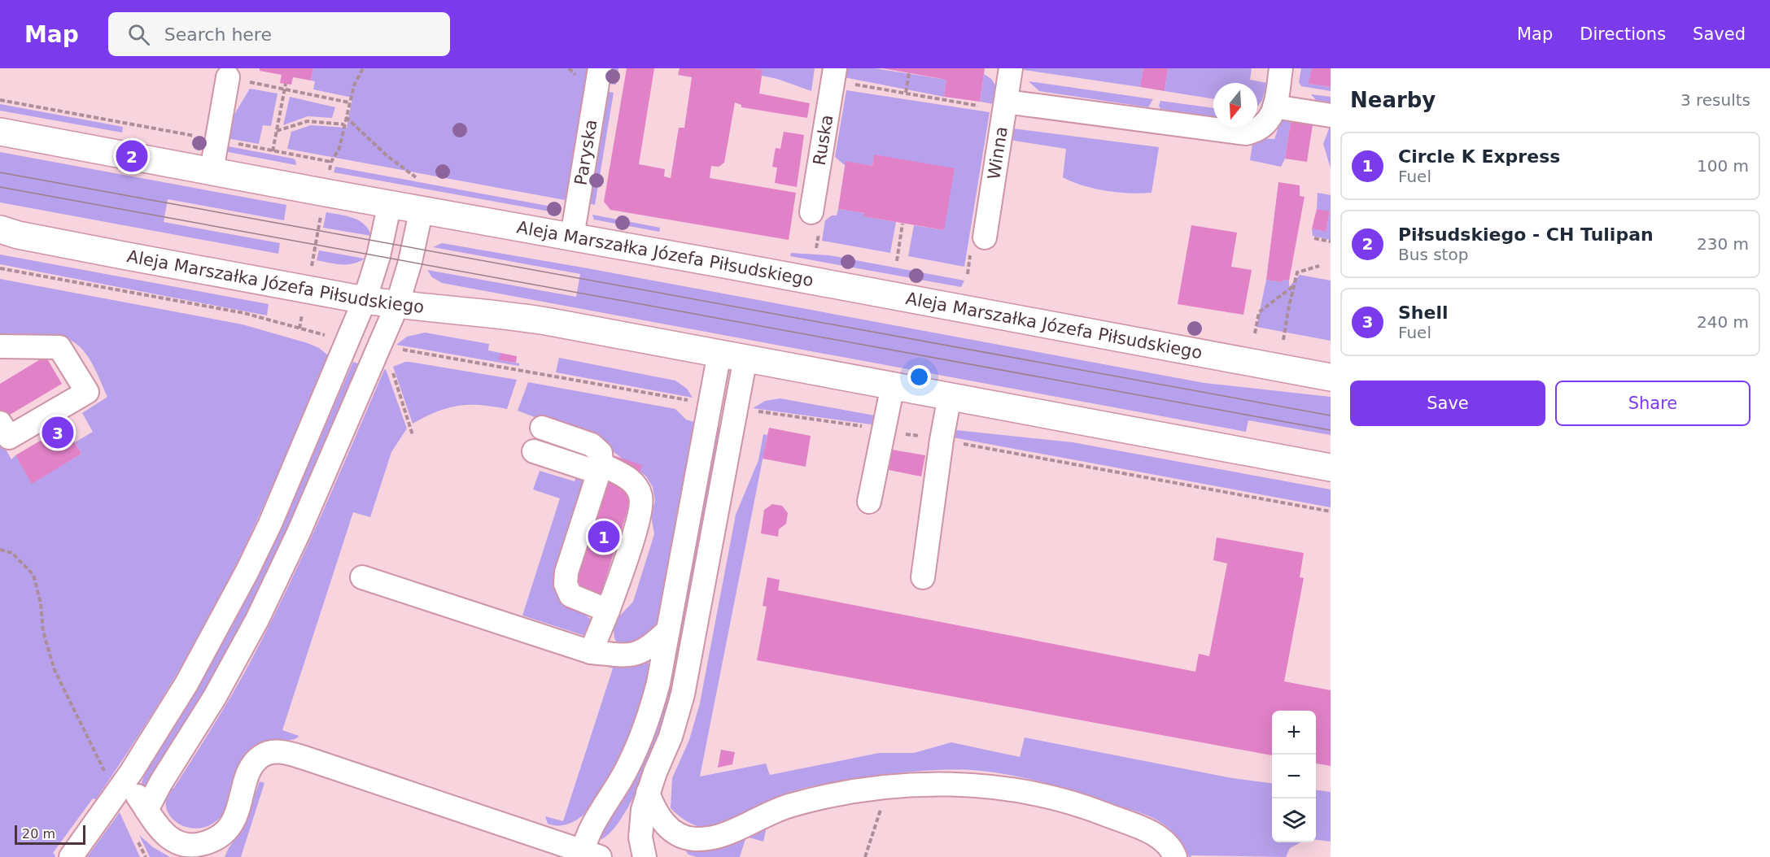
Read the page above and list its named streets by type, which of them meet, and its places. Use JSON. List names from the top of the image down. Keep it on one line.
{"streets":{"main road":["Aleja Marszałka Józefa Piłsudskiego"],"street":["Ruska","Paryska","Winna"]},"crossings":[["Paryska","Aleja Marszałka Józefa Piłsudskiego"]],"scale_bar":"20 m","north":"bottom","page":{"header":"Map","search":"Search here","nav":["Map","Directions","Saved"],"heading":["Nearby","3 results"],"list":[{"mark":"1","name":"Circle K Express","note":"Fuel","value":"100 m"},{"mark":"2","name":"Piłsudskiego - CH Tulipan","note":"Bus stop","value":"230 m"},{"mark":"3","name":"Shell","note":"Fuel","value":"240 m"}],"pins":["2","3","1"],"buttons":["Save","Share"],"map_buttons":["+","−"],"scale":"20 m"}}
